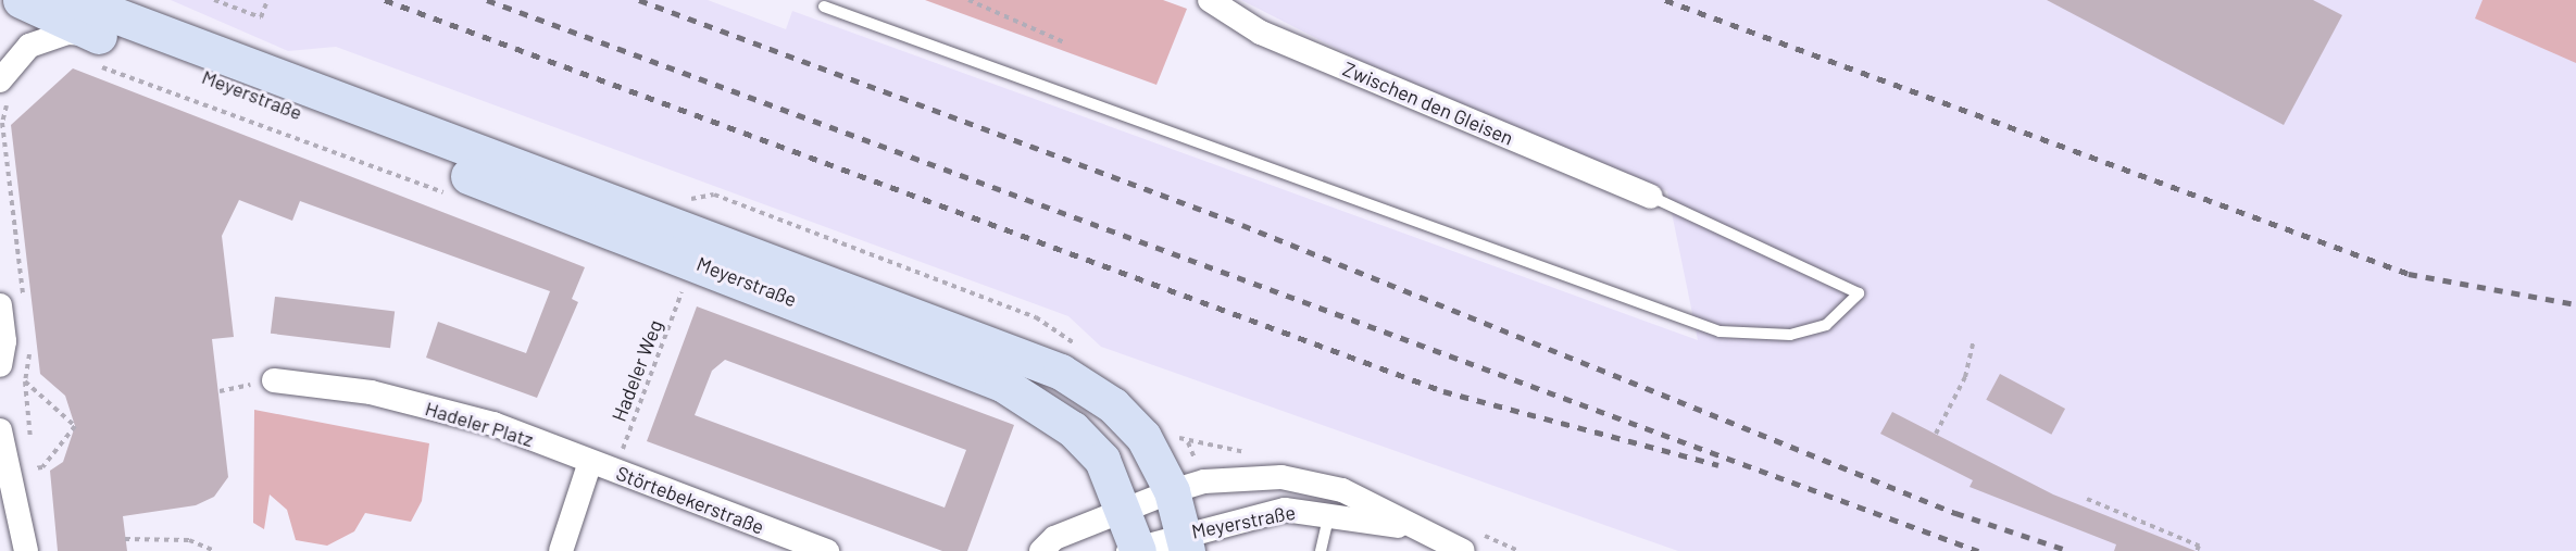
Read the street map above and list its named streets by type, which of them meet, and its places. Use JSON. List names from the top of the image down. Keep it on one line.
{"streets":{"main road":["Meyerstraße"],"street":["Zwischen den Gleisen","Hadeler Platz","Störtebekerstraße"],"path":["Hadeler Weg"]},"crossings":[["Hadeler Weg","Störtebekerstraße"],["Hadeler Platz","Störtebekerstraße"]]}
